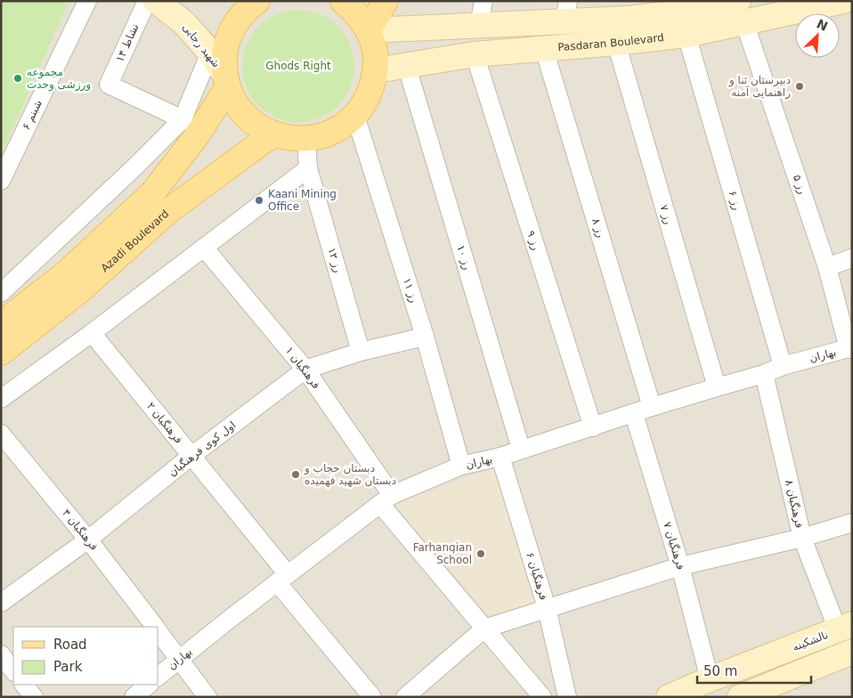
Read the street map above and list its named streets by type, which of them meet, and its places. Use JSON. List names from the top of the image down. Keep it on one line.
{"streets":{"main road":["Pasdaran Boulevard","شهید رجایی","Azadi Boulevard","نالشکینه"],"street":["نشاط ۱۴","شبنم ۶","رز ۵","رز ۶","رز ۷","رز ۸","رز ۹","رز ۱۰","رز ۱۲","رز ۱۱","بهاران","فرهنگیان ۱","فرهنگیان ۲","اول کوی فرهنگیان","فرهنگیان ۸","فرهنگیان ۳","فرهنگیان ۷","فرهنگیان ۶"]},"crossings":[["Pasdaran Boulevard","رز ۵"],["Pasdaran Boulevard","رز ۶"],["Pasdaran Boulevard","رز ۷"],["Pasdaran Boulevard","رز ۸"],["Pasdaran Boulevard","رز ۹"],["Pasdaran Boulevard","رز ۱۰"],["شهید رجایی","Azadi Boulevard"],["رز ۵","بهاران"],["رز ۶","بهاران"],["رز ۷","بهاران"],["رز ۸","بهاران"],["رز ۹","بهاران"],["رز ۱۰","بهاران"],["رز ۱۲","اول کوی فرهنگیان"],["رز ۱۱","بهاران"],["رز ۱۱","اول کوی فرهنگیان"],["بهاران","فرهنگیان ۱"],["بهاران","فرهنگیان ۲"],["بهاران","فرهنگیان ۸"],["بهاران","فرهنگیان ۳"],["بهاران","فرهنگیان ۷"],["بهاران","فرهنگیان ۶"],["فرهنگیان ۱","اول کوی فرهنگیان"],["فرهنگیان ۲","اول کوی فرهنگیان"],["اول کوی فرهنگیان","فرهنگیان ۳"],["فرهنگیان ۸","نالشکینه"],["فرهنگیان ۷","نالشکینه"]],"parks":["Ghods Right"],"places":["مجموعه ورزشی وحدت","دبیرستان ثنا و راهنمایی آمنه","Kaani Mining Office","دبستان حجاب و دبستان شهید فهمیده","Farhangian School"],"legend":["Road","Park"],"scale_bar":"50 m","north":"top right"}
